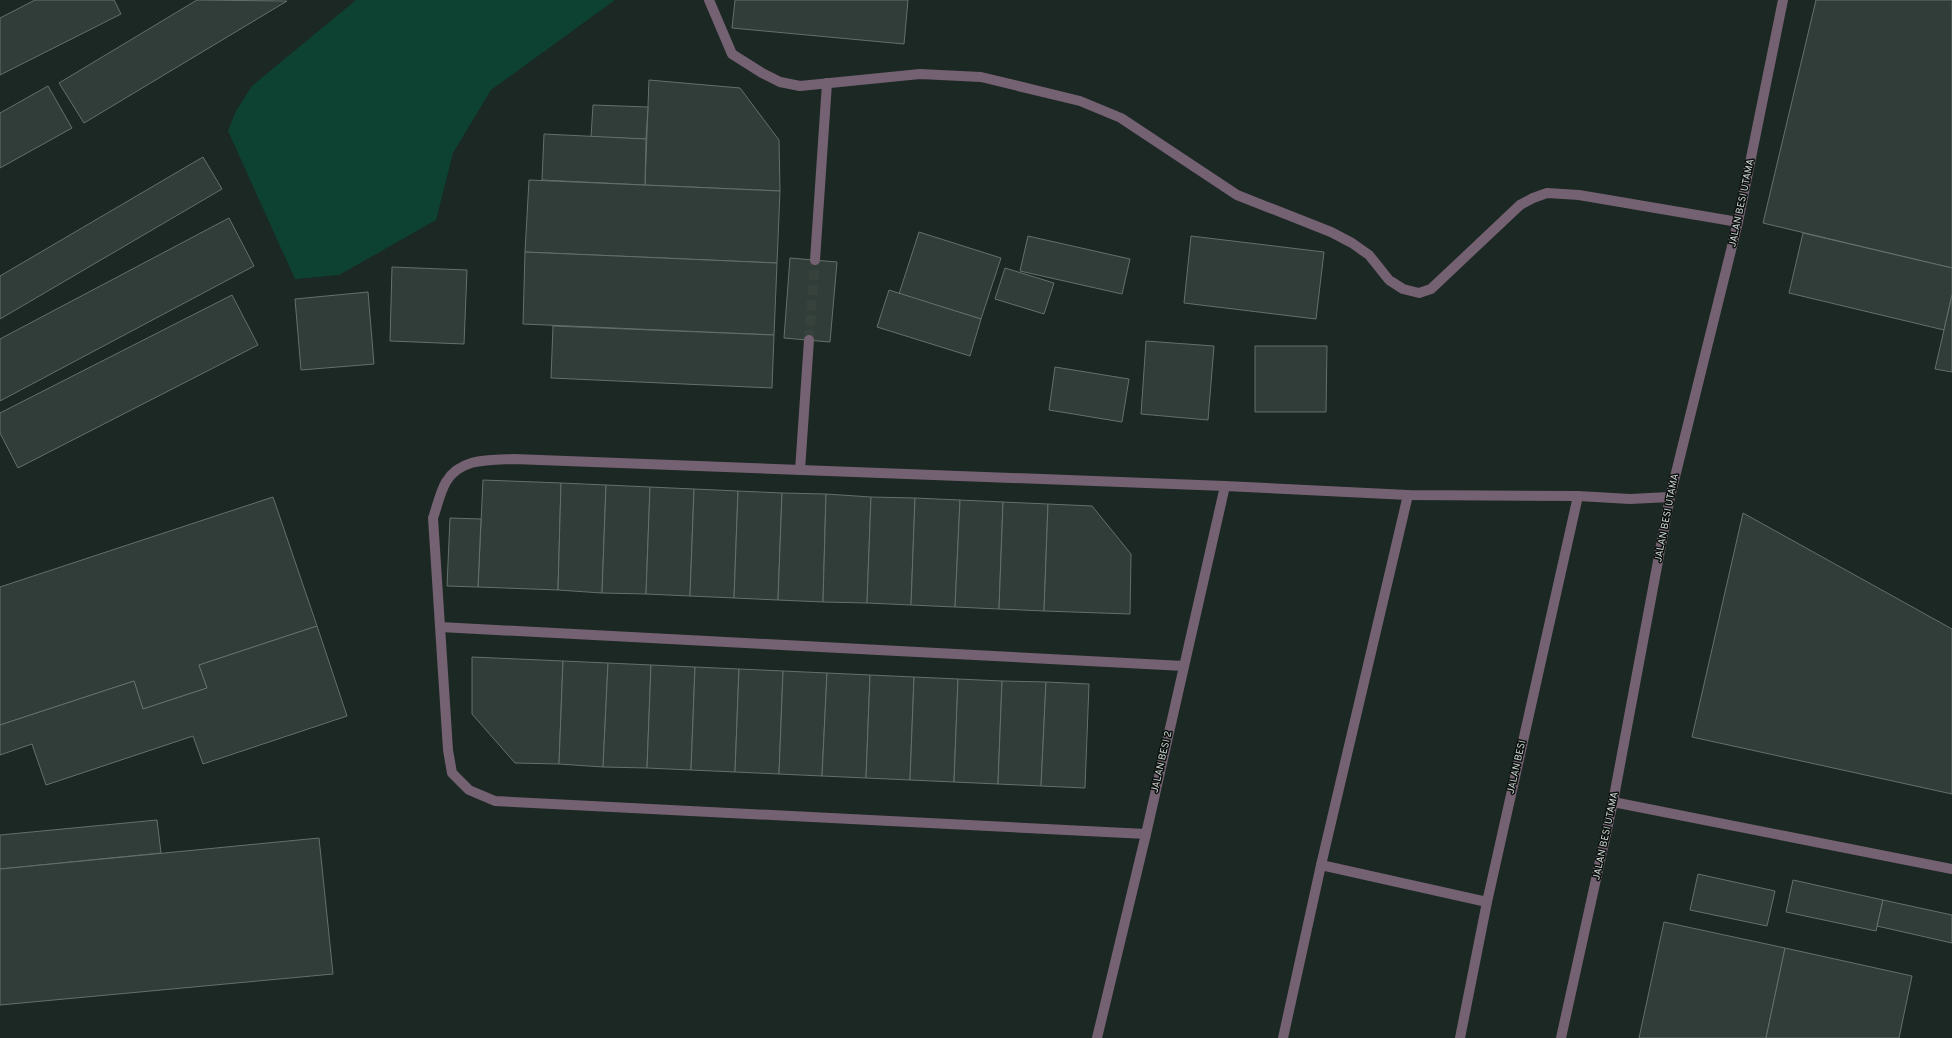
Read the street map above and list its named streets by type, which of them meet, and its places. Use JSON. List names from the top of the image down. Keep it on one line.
{"streets":{"street":["JALAN BESI UTAMA","JALAN BESI 2","JALAN BESI"]}}
